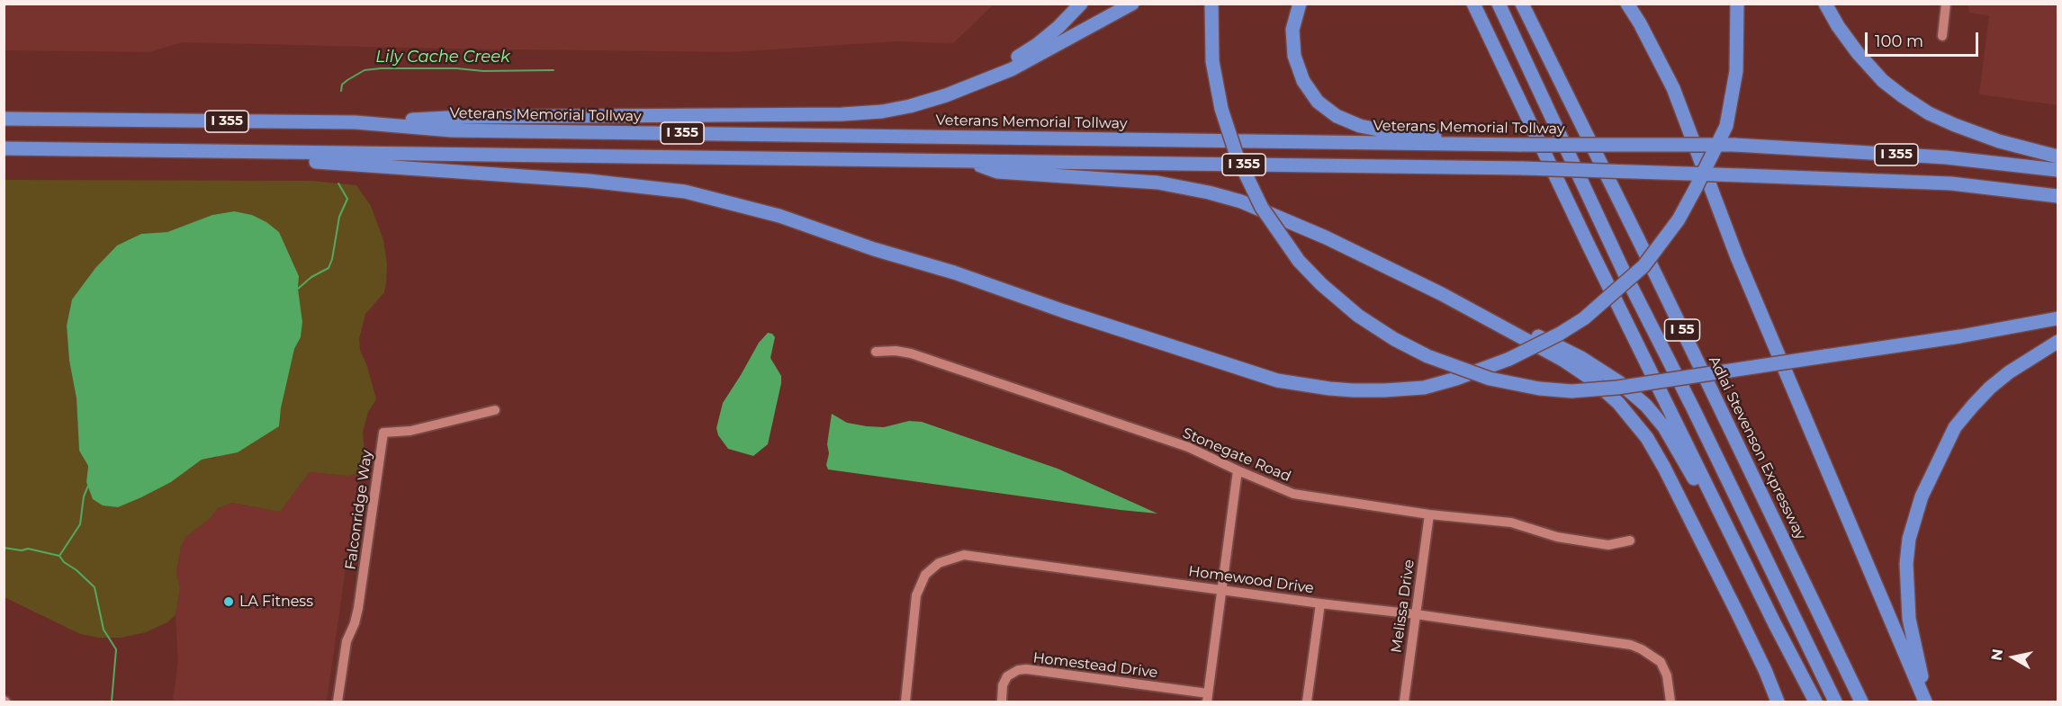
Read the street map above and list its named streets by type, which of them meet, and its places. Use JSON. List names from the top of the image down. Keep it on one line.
{"streets":{"highway":["Veterans Memorial Tollway","I 355","I 55","Adlai Stevenson Expressway"],"street":["Stonegate Road","Falconridge Way","Homewood Drive","Melissa Drive","Homestead Drive"]},"crossings":[["Stonegate Road","Melissa Drive"],["Homewood Drive","Melissa Drive"]],"water":["Lily Cache Creek"],"places":["LA Fitness"],"scale_bar":"100 m","north":"left"}
